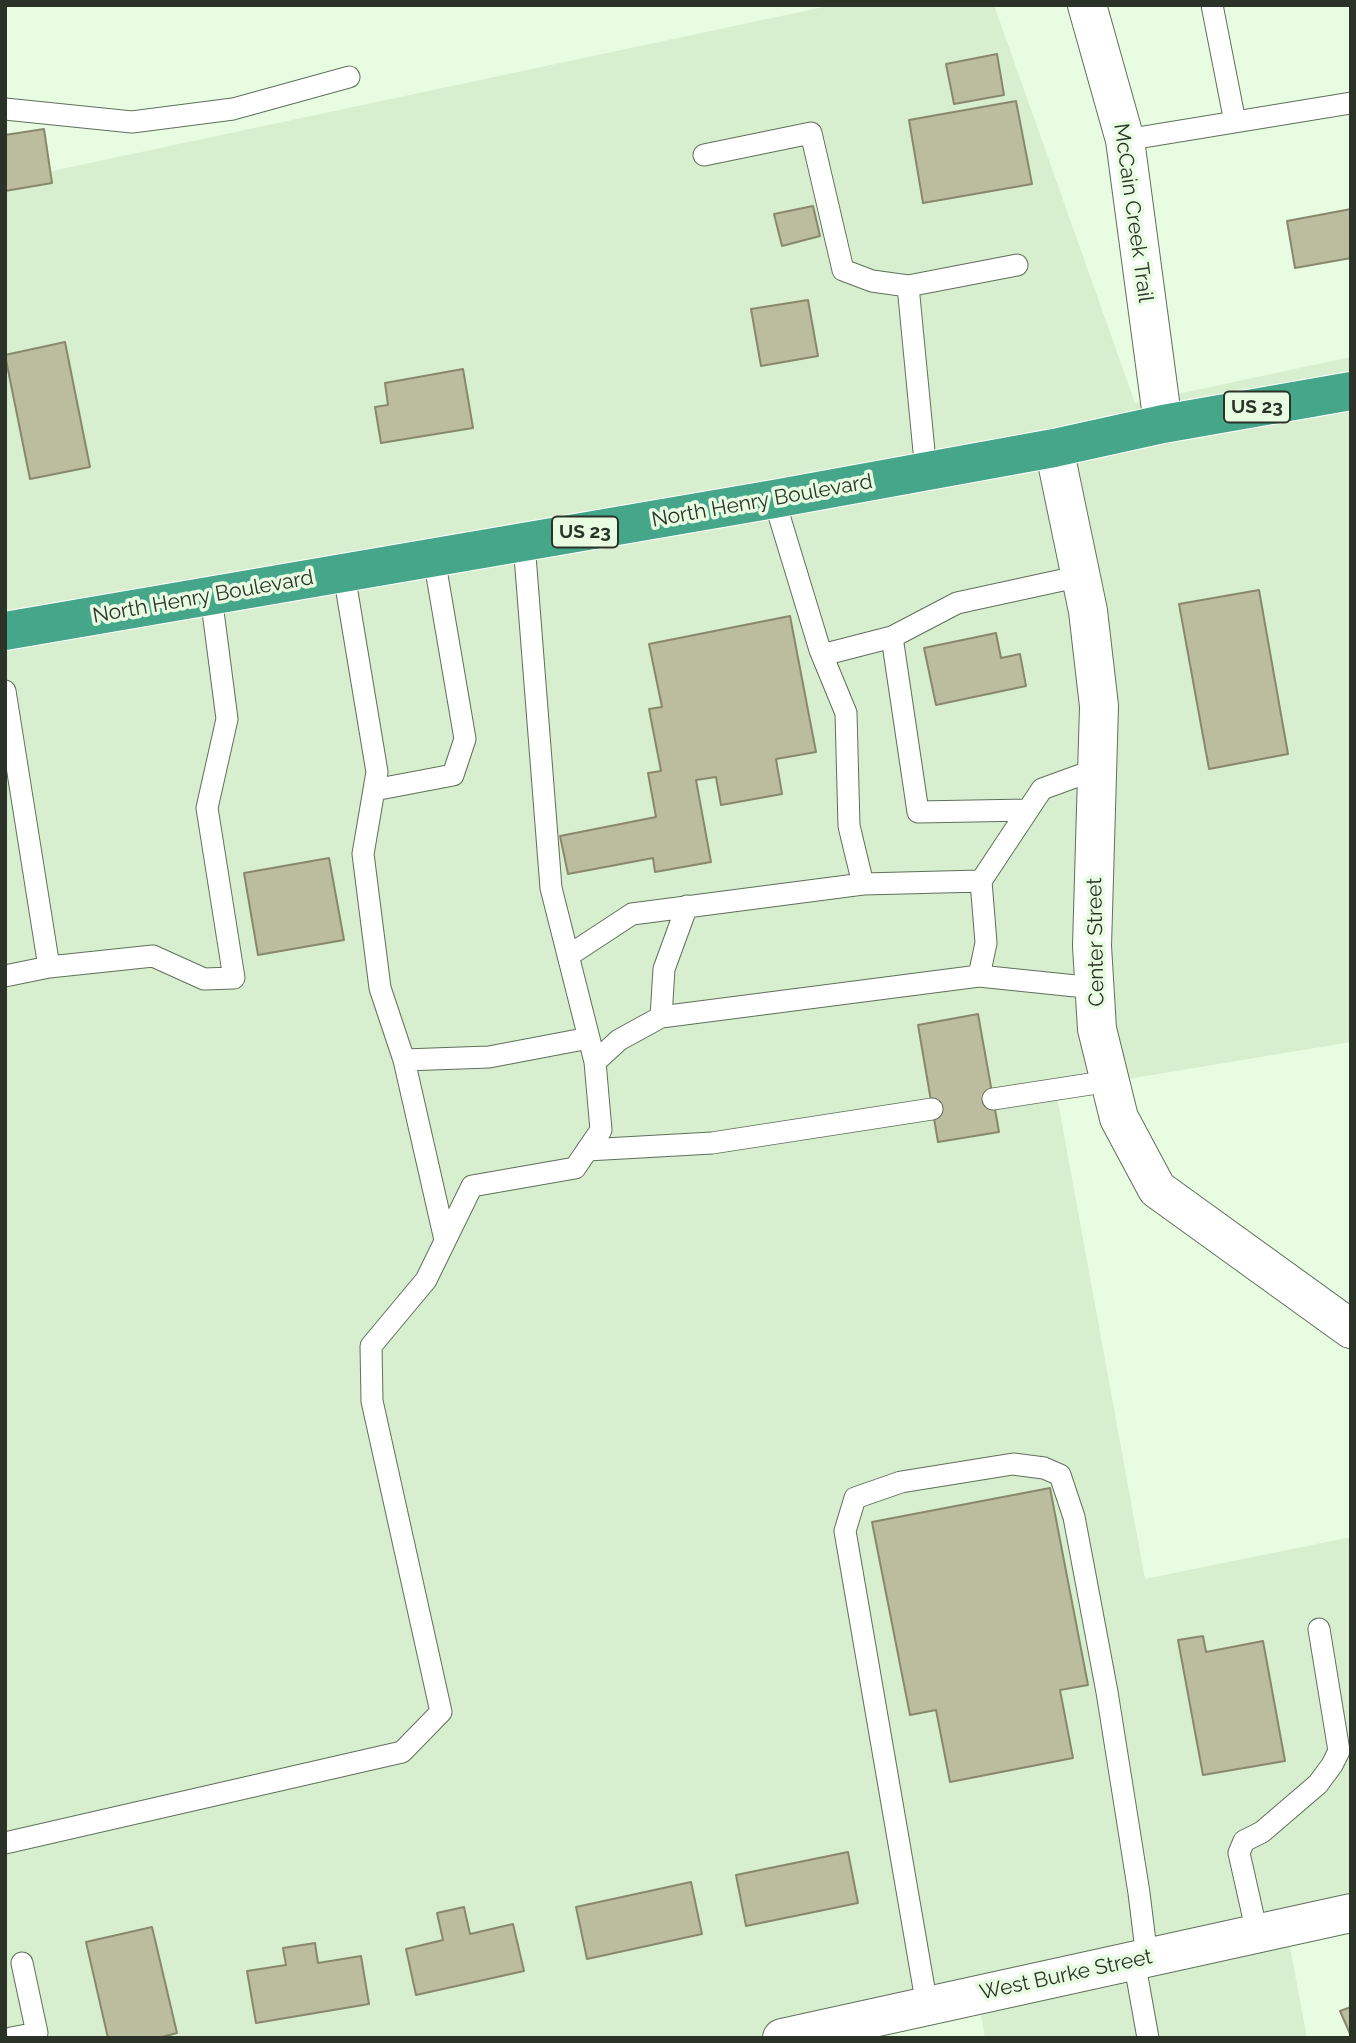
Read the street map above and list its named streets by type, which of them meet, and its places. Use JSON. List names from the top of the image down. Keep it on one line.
{"streets":{"highway":["US 23","North Henry Boulevard"],"street":["McCain Creek Trail","Center Street","West Burke Street"]},"crossings":[["McCain Creek Trail","North Henry Boulevard"],["North Henry Boulevard","Center Street"]]}
